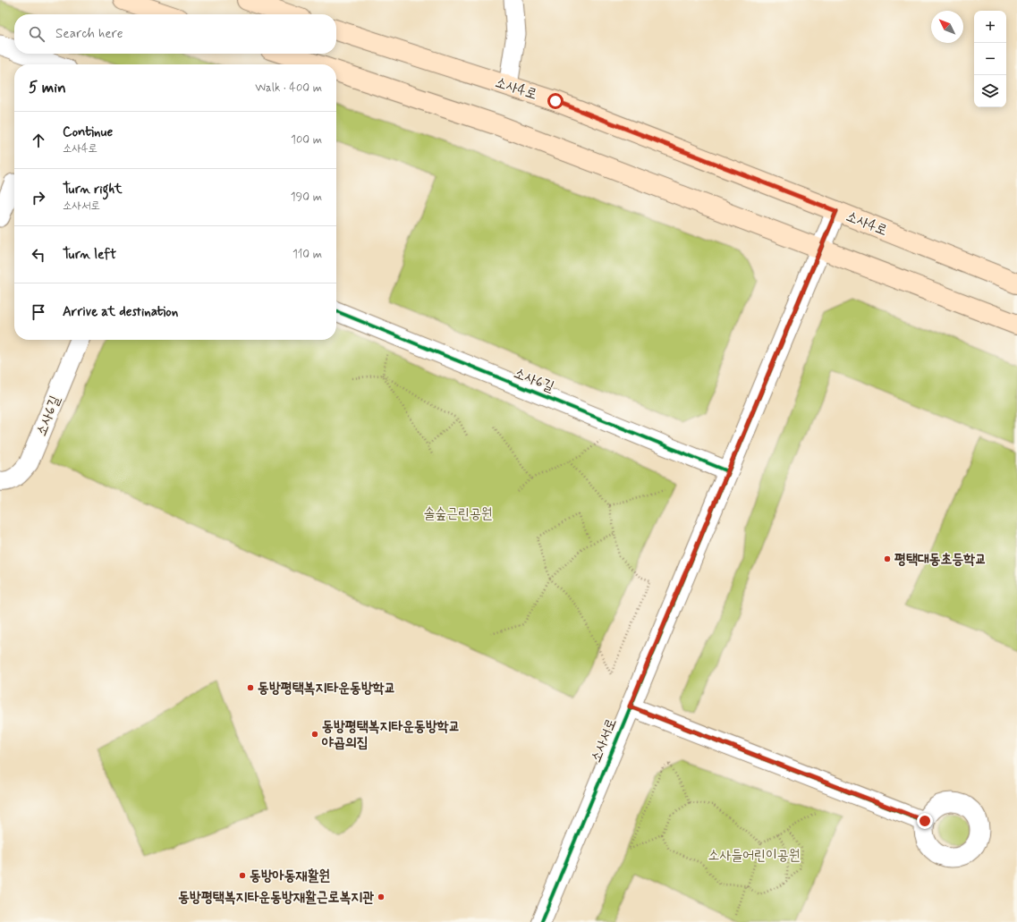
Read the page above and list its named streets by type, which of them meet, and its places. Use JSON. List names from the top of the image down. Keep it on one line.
{"streets":{"main road":["소사4로"],"street":["소사6길","소사서로"]},"crossings":[["소사4로","소사서로"],["소사6길","소사서로"]],"parks":["솔숲근린공원","소사들어린이공원"],"places":["평택대동초등학교","동방평택복지타운동방학교","동방평택복지타운동방학교 야곱의집","동방아동재활원","동방평택복지타운동방재활근로복지관"],"north":"top left","page":{"map_buttons":["+","−"],"search":"Search here","heading":["5 min","Walk · 400 m"],"list":[["Continue","소사4로","100 m"],["Turn right","소사서로","190 m"],["Turn left","110 m"],"Arrive at destination"]}}
